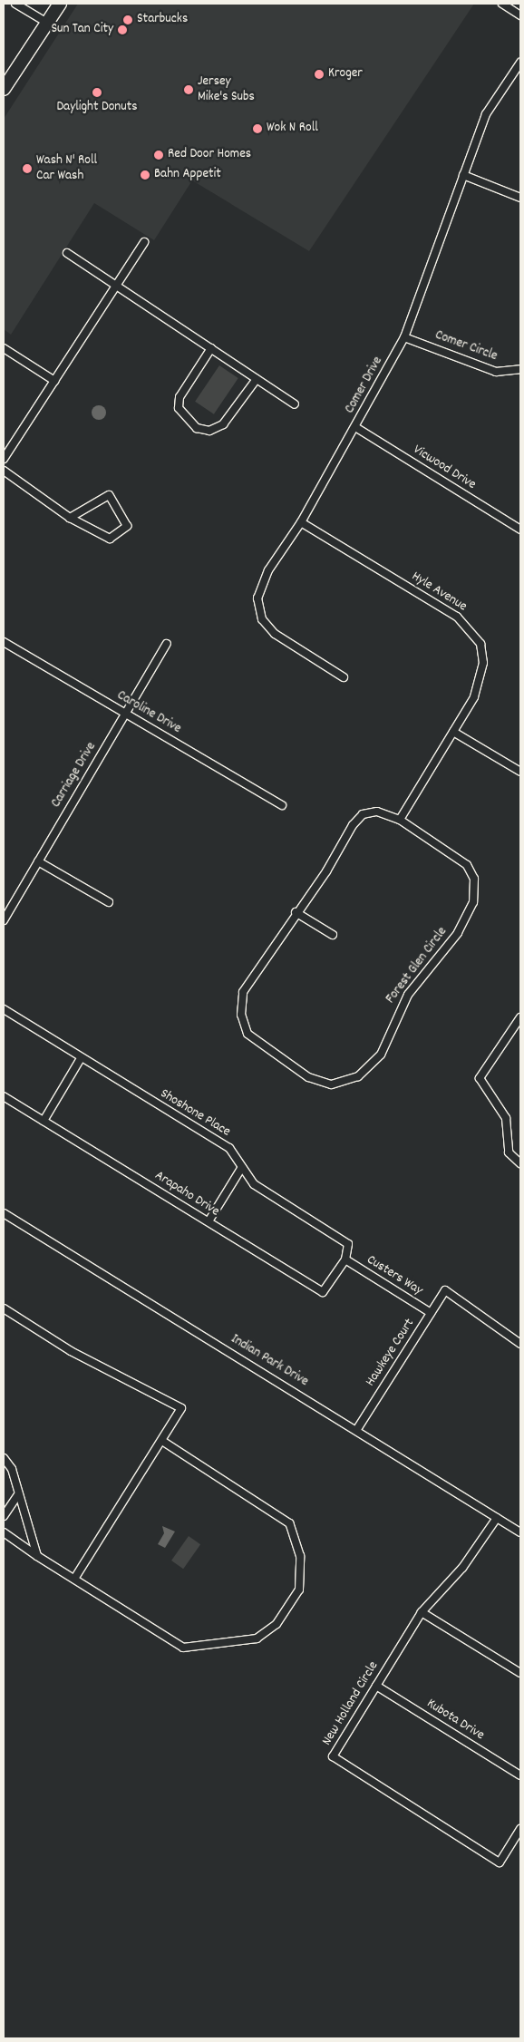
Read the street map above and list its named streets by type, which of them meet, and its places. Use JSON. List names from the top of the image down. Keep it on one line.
{"streets":{"street":["Comer Circle","Comer Drive","Vicwood Drive","Hyle Avenue","Caroline Drive","Carriage Drive","Forest Glen Circle","Shoshone Place","Arapaho Drive","Custers Way","Hawkeye Court","Indian Park Drive","New Holland Circle","Kubota Drive"]},"crossings":[["Comer Circle","Comer Drive"],["Comer Drive","Vicwood Drive"],["Comer Drive","Hyle Avenue"],["Hyle Avenue","Forest Glen Circle"],["Caroline Drive","Carriage Drive"],["Shoshone Place","Arapaho Drive"],["Shoshone Place","Custers Way"],["Arapaho Drive","Custers Way"],["Custers Way","Hawkeye Court"],["Hawkeye Court","Indian Park Drive"],["Indian Park Drive","New Holland Circle"],["New Holland Circle","Kubota Drive"]],"places":["Starbucks","Sun Tan City","Kroger","Jersey Mike's Subs","Daylight Donuts","Wok N Roll","Red Door Homes","Wash N' Roll Car Wash","Bahn Appetit"]}
